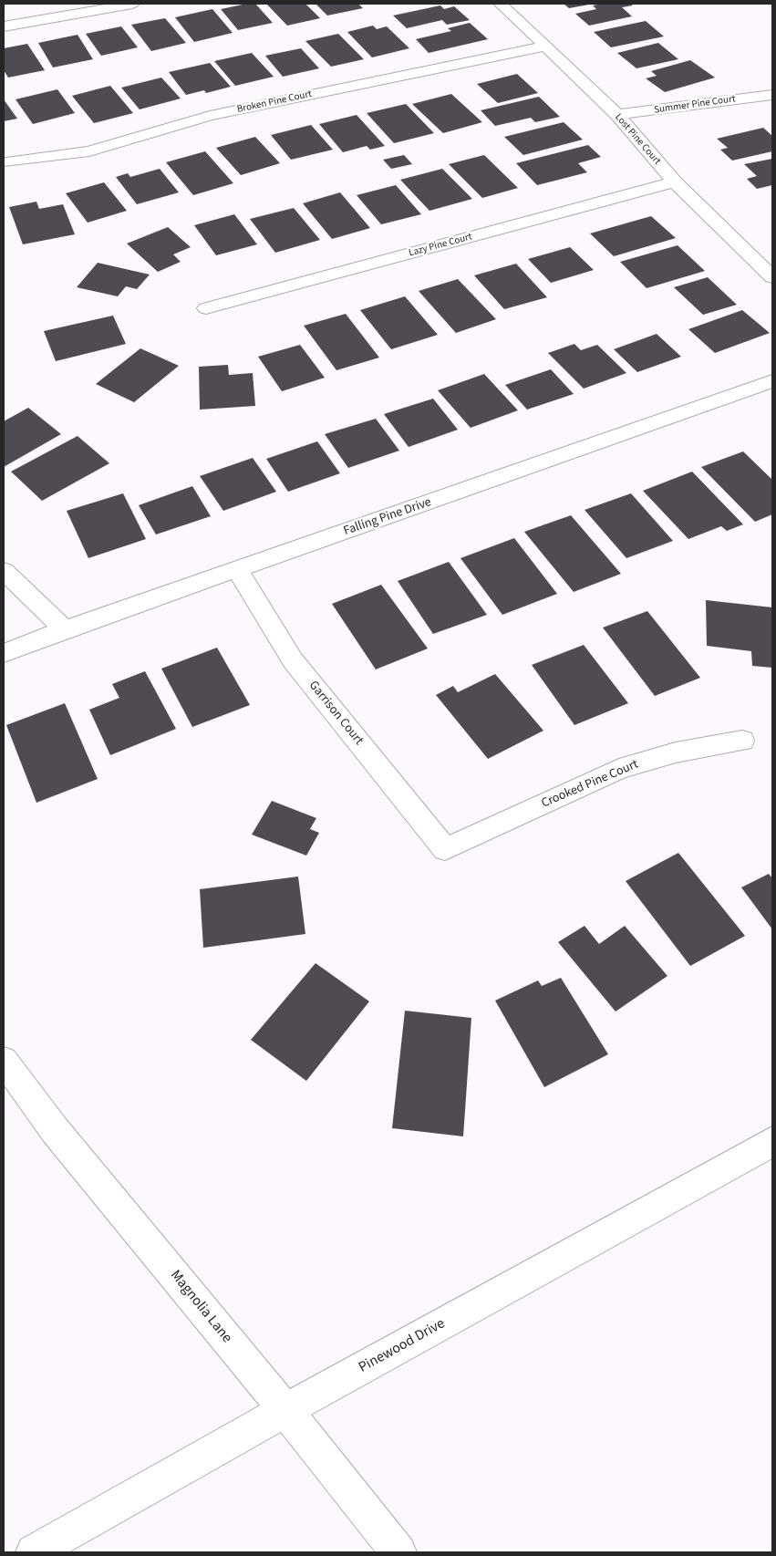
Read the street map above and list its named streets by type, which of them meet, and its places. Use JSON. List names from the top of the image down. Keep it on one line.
{"streets":{"street":["Broken Pine Court","Summer Pine Court","Lost Pine Court","Lazy Pine Court","Falling Pine Drive","Garrison Court","Crooked Pine Court","Magnolia Lane","Pinewood Drive"]},"crossings":[["Broken Pine Court","Lost Pine Court"],["Summer Pine Court","Lost Pine Court"],["Lost Pine Court","Lazy Pine Court"],["Falling Pine Drive","Garrison Court"],["Garrison Court","Crooked Pine Court"],["Magnolia Lane","Pinewood Drive"]]}
